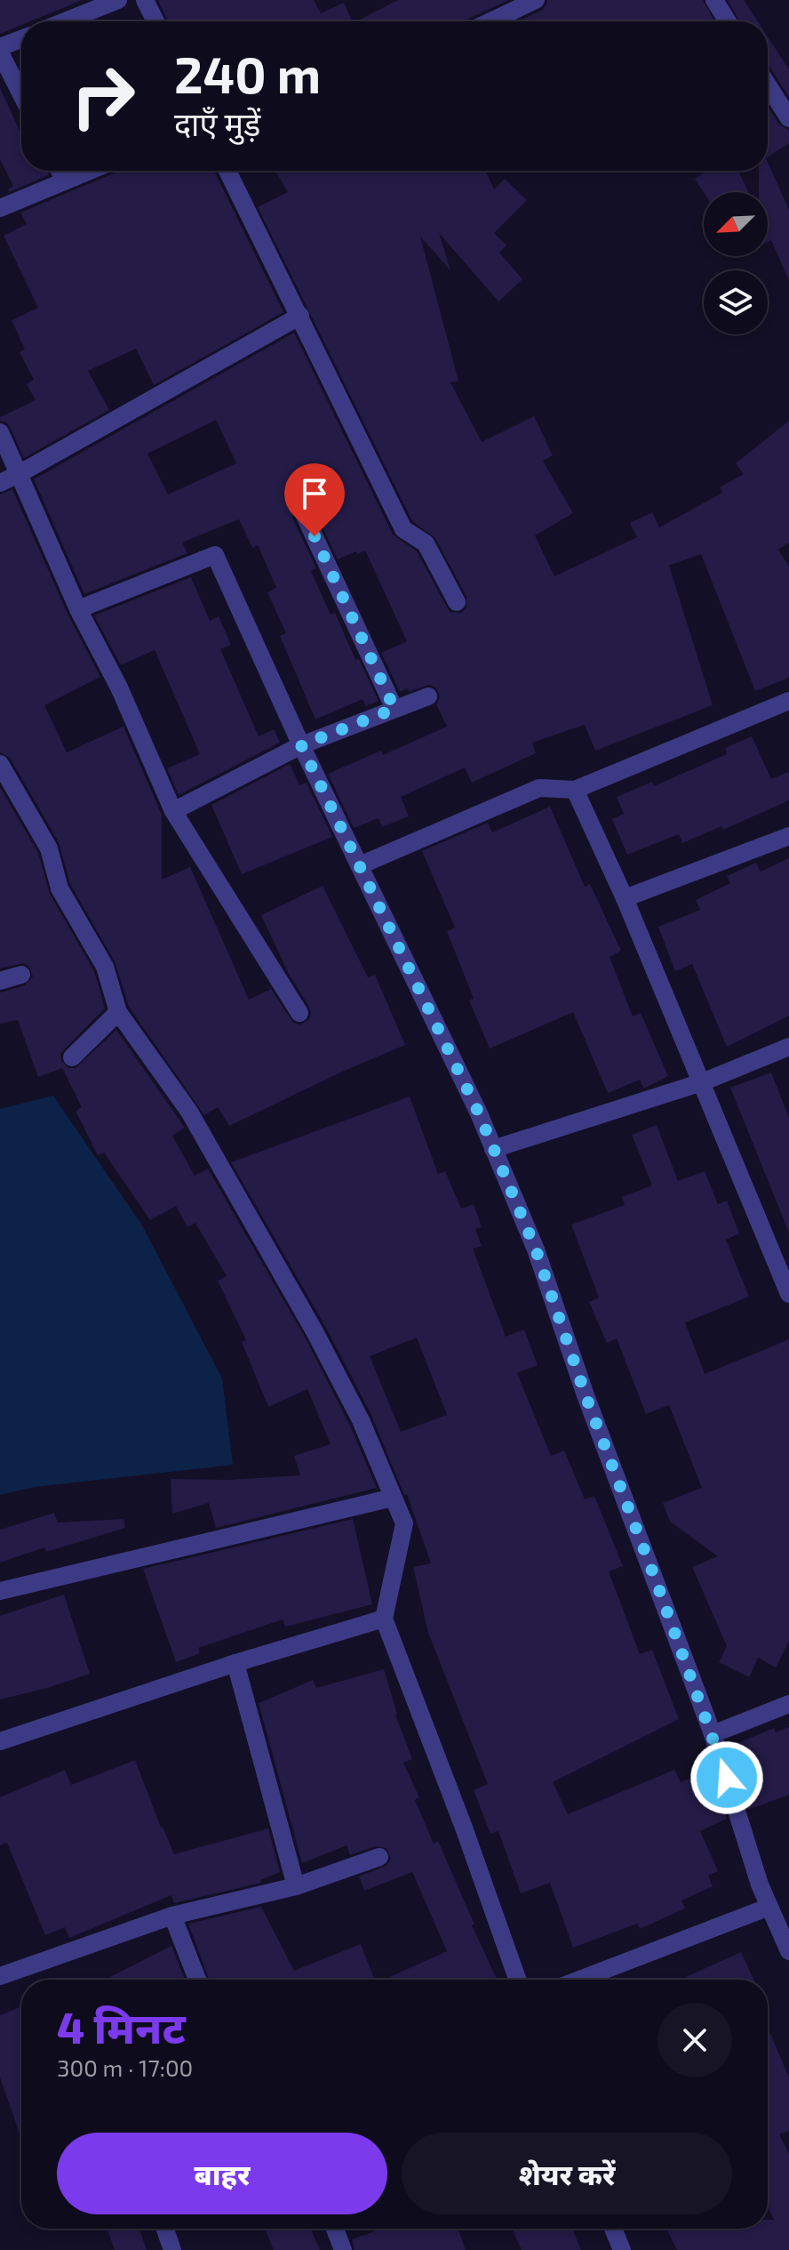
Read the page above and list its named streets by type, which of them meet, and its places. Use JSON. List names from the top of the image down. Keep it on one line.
{"north":"bottom left","page":{"turn":["240 m","दाएँ मुड़ें"],"heading":["4 मिनट","300 m · 17:00"],"buttons":["बाहर","शेयर करें"]}}
